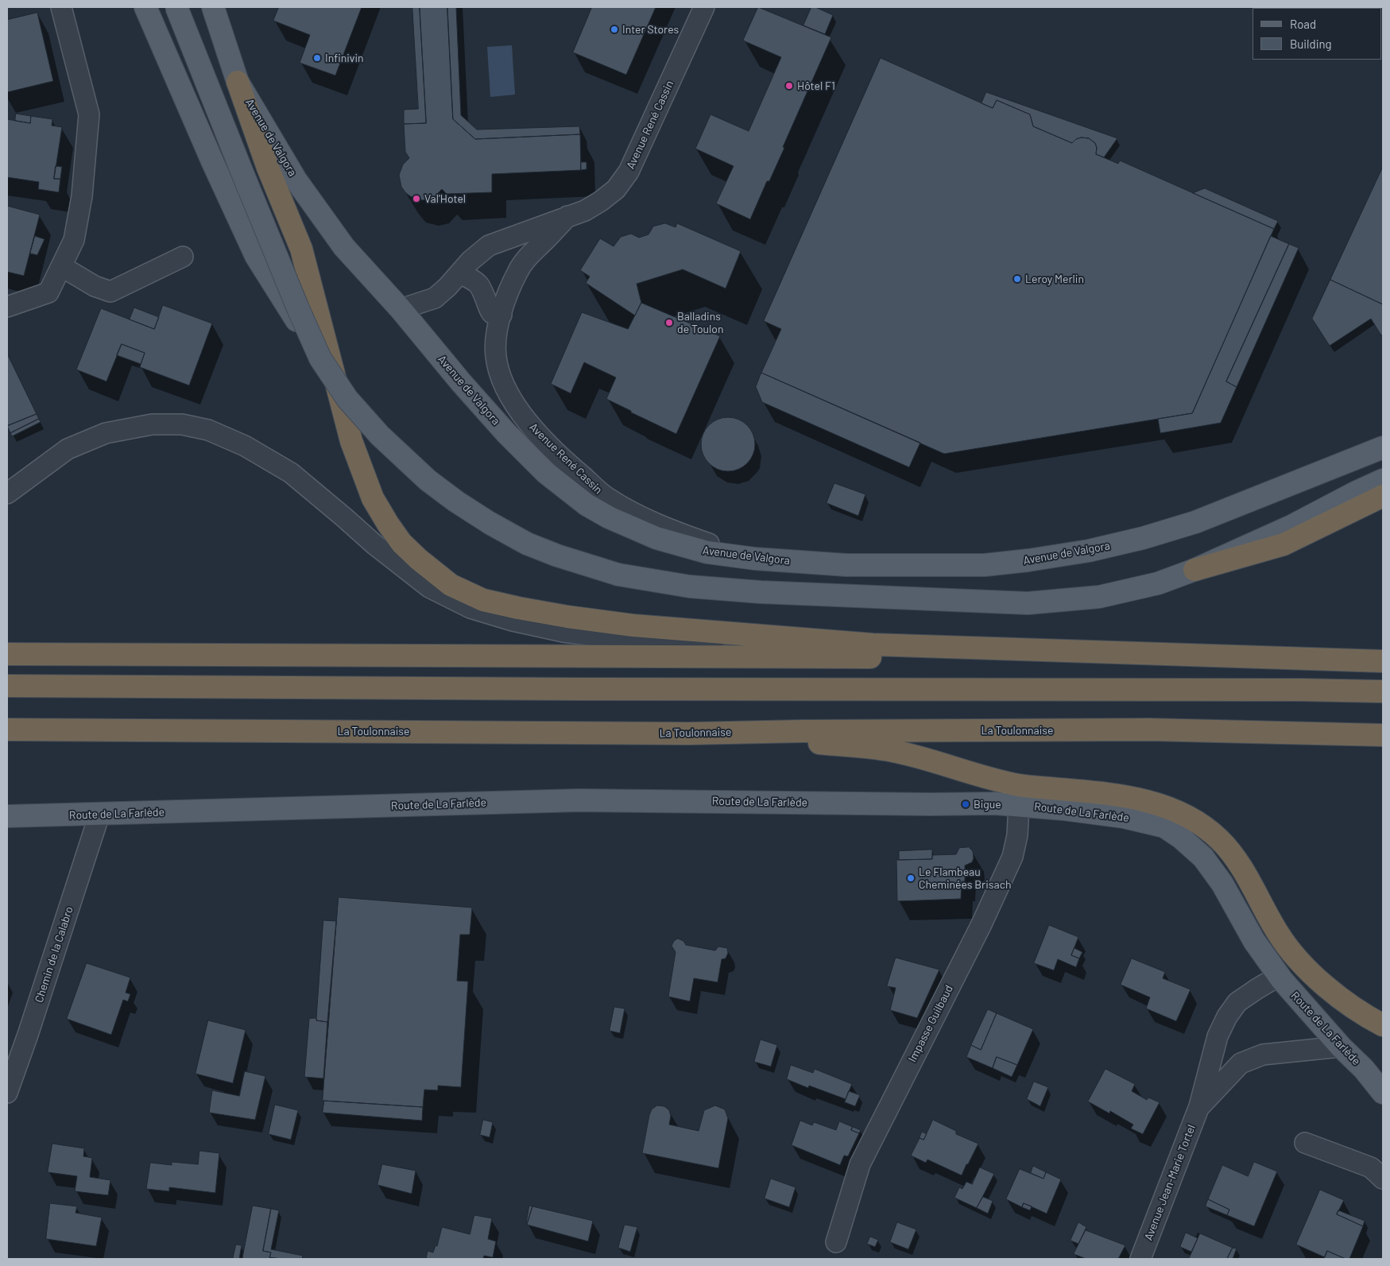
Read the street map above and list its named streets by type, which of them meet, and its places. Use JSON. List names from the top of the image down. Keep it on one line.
{"streets":{"highway":["La Toulonnaise"],"main road":["Avenue de Valgora","Route de La Farlède"],"street":["Avenue René Cassin","Chemin de la Calabro","Impasse Guilbaud","Avenue Jean-Marie Tortel"]},"crossings":[["Avenue René Cassin","Avenue de Valgora"],["Route de La Farlède","Chemin de la Calabro"],["Route de La Farlède","Impasse Guilbaud"],["Route de La Farlède","Avenue Jean-Marie Tortel"]],"places":["Inter Stores","Infinivin","Hôtel F1","Val'Hotel","Leroy Merlin","Balladins de Toulon","Bigue","Le Flambeau Cheminées Brisach"],"legend":["Road","Building"]}
